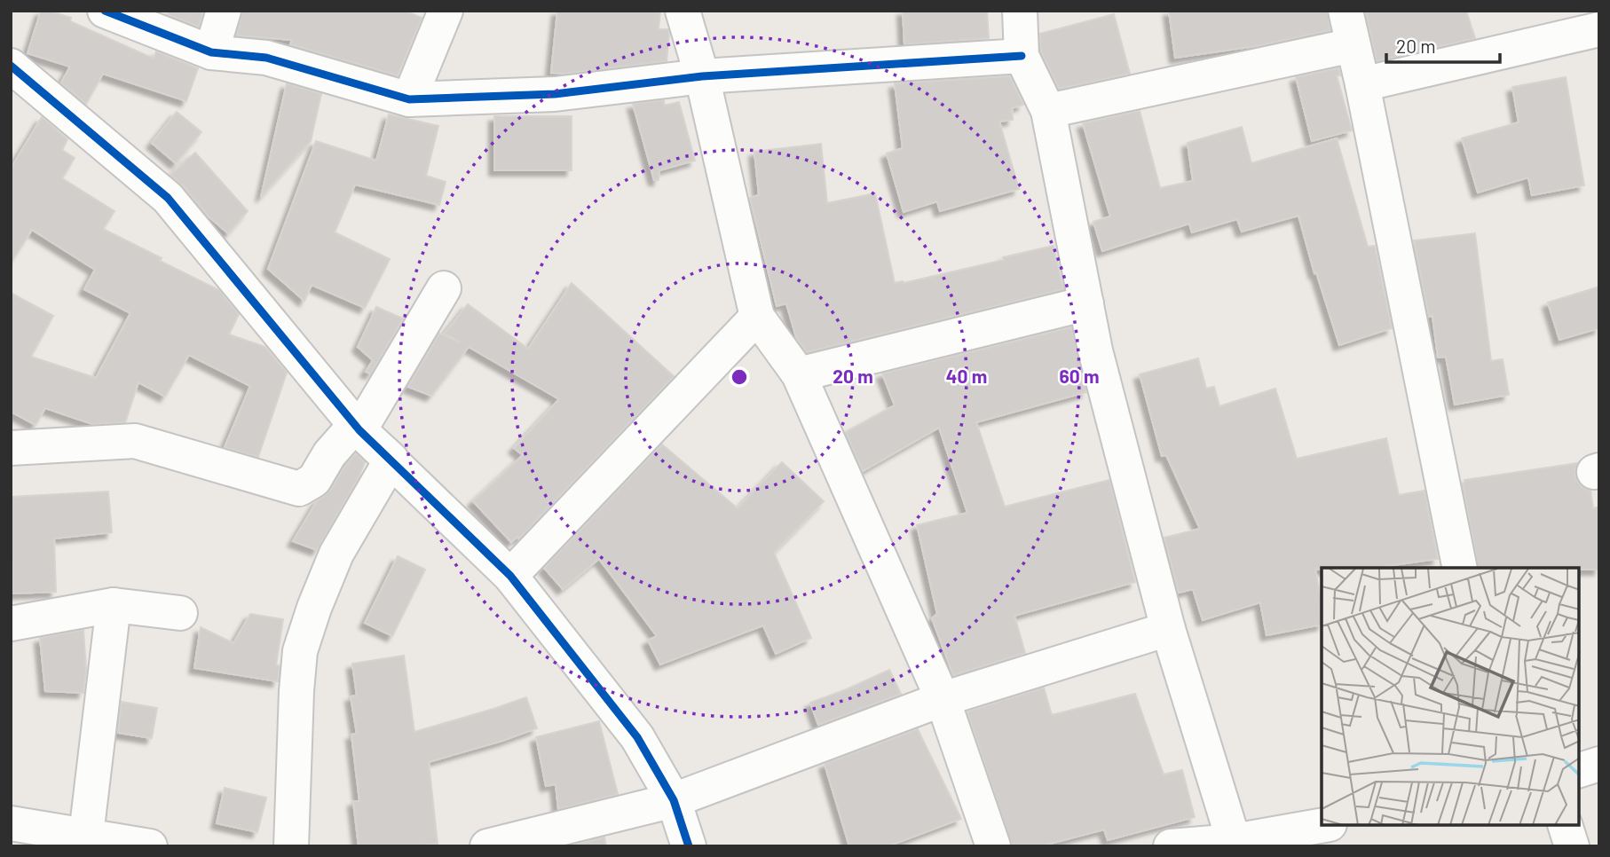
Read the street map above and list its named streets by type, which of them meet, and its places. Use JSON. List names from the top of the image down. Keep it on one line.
{"scale_bar":"20 m","rings":["20 m","40 m","60 m"]}
